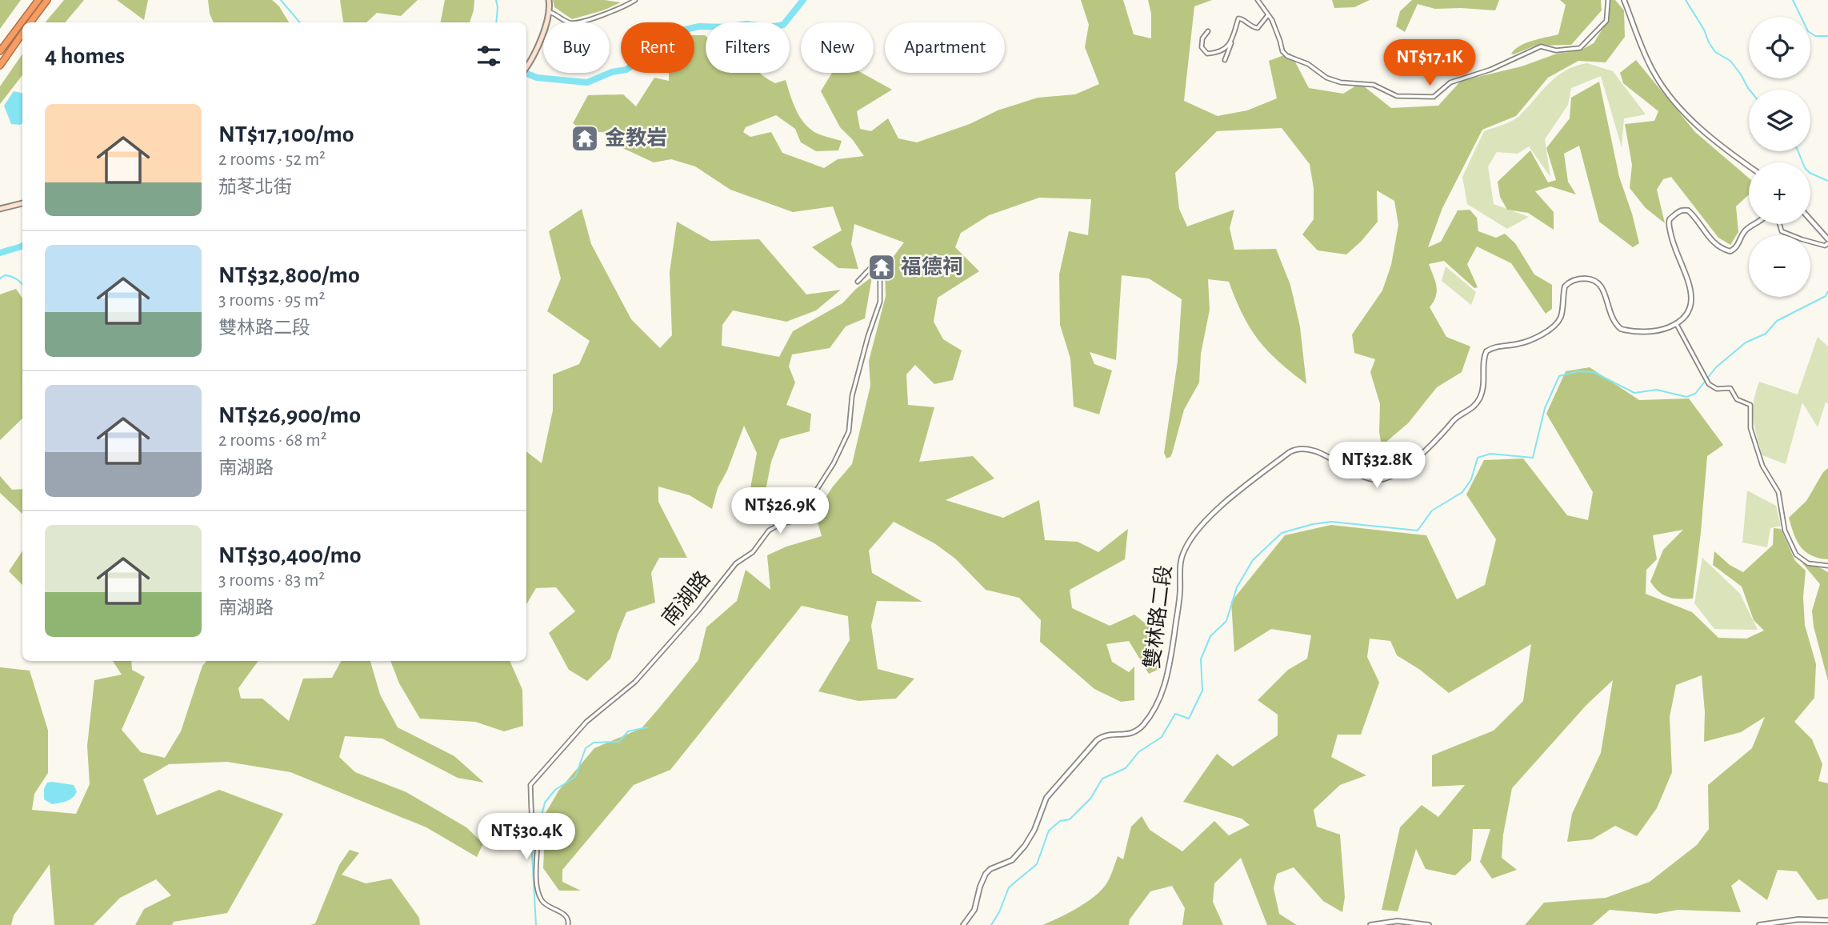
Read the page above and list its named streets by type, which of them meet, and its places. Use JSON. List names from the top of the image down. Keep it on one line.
{"streets":{"street":["南湖路","雙林路二段"]},"places":{"temple":["金教岩","福德祠"]},"page":{"map_buttons":["+","−"],"chip":["Buy","Rent","Filters","New","Apartment"],"heading":"4 homes","price":["NT$17.1K","NT$32.8K","NT$26.9K","NT$30.4K"],"list":[{"name":"NT$17,100/mo","note":"2 rooms · 52 m² · 茄苳北街"},{"name":"NT$32,800/mo","note":"3 rooms · 95 m² · 雙林路二段"},{"name":"NT$26,900/mo","note":"2 rooms · 68 m² · 南湖路"},{"name":"NT$30,400/mo","note":"3 rooms · 83 m² · 南湖路"}]}}
